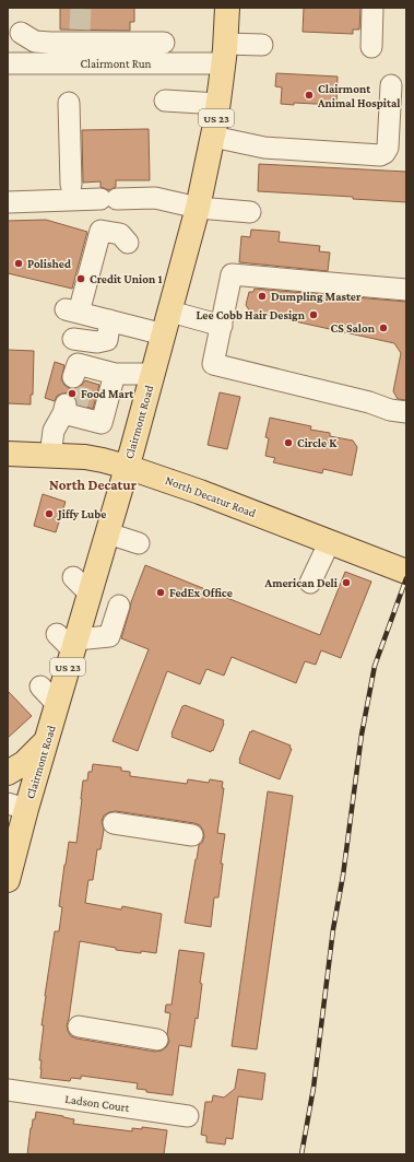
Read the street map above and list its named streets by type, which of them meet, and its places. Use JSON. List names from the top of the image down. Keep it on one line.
{"streets":{"main road":["US 23","Clairmont Road","North Decatur Road"],"street":["Clairmont Run","Ladson Court"]},"crossings":[["Clairmont Run","Clairmont Road"],["Clairmont Road","North Decatur Road"]],"districts":["North Decatur"],"places":["Clairmont Animal Hospital","Polished","Credit Union 1","Dumpling Master","Lee Cobb Hair Design","CS Salon","Food Mart","Circle K","Jiffy Lube","American Deli","FedEx Office"]}
